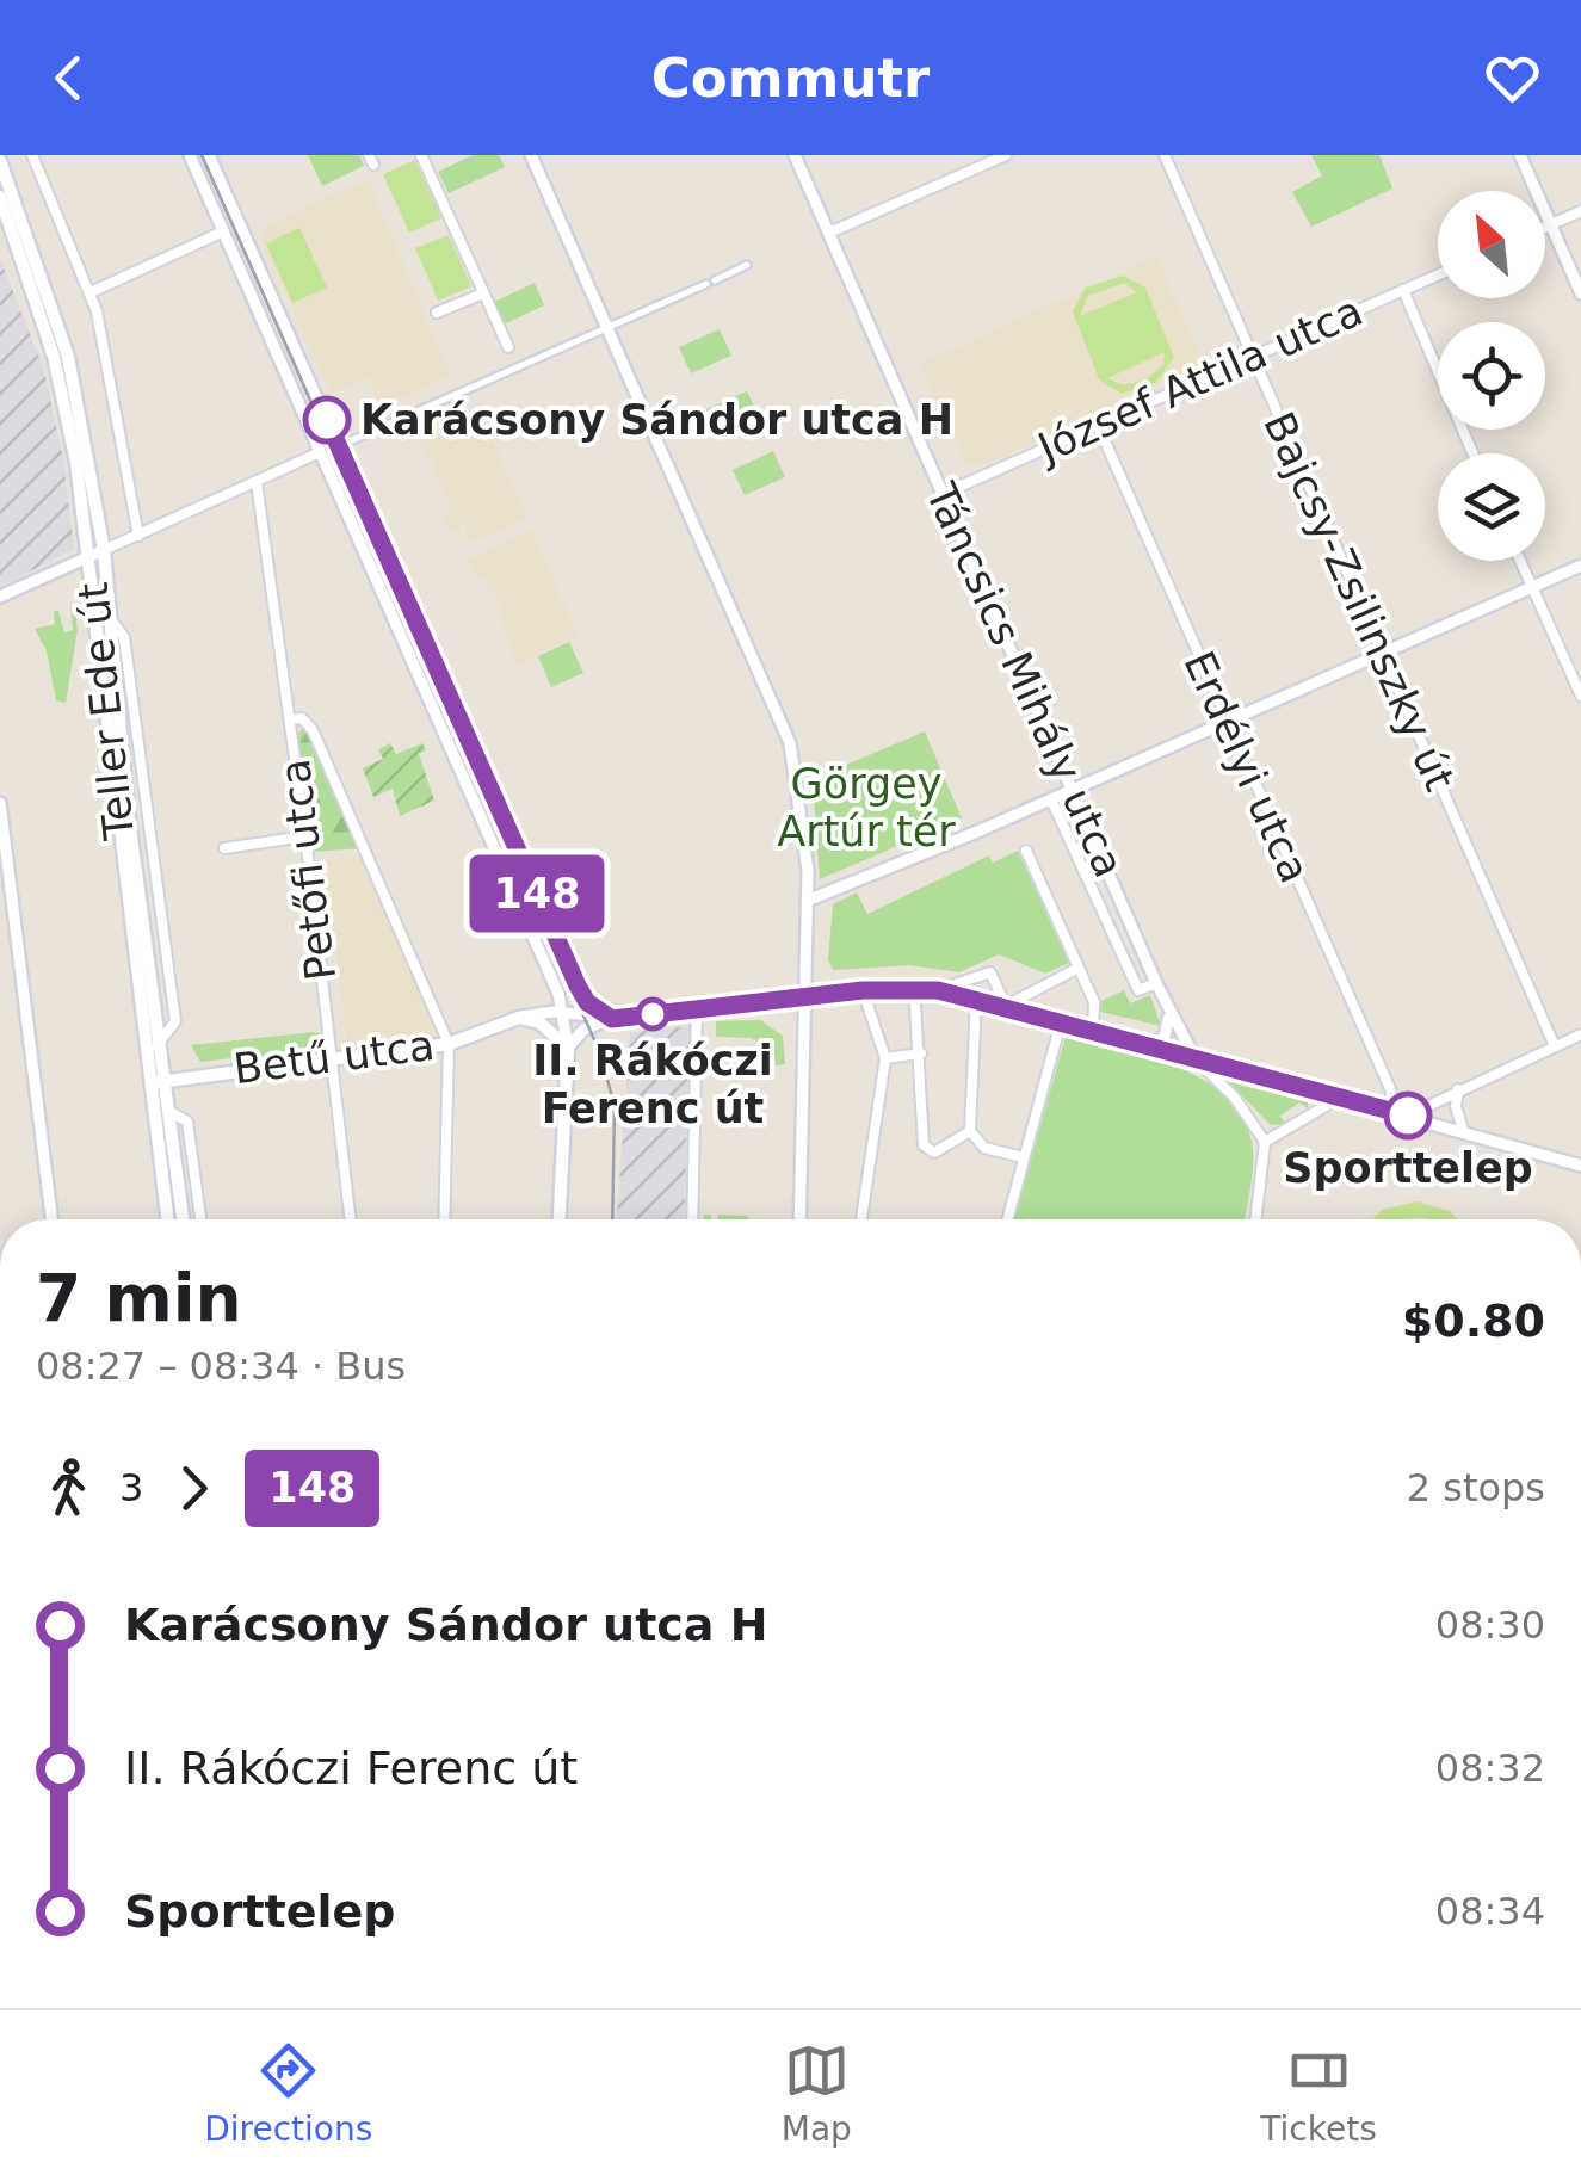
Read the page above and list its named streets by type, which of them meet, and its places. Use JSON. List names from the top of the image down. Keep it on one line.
{"streets":{"main road":["Teller Ede út","Betű utca"],"street":["József Attila utca","Bajcsy-Zsilinszky út","Táncsics Mihály utca","Erdélyi utca","Petőfi utca"]},"crossings":[["József Attila utca","Bajcsy-Zsilinszky út"],["József Attila utca","Táncsics Mihály utca"],["József Attila utca","Erdélyi utca"],["Teller Ede út","Betű utca"],["Petőfi utca","Betű utca"]],"parks":["Görgey Artúr tér"],"places":["Karácsony Sándor utca H","II. Rákóczi Ferenc út","Sporttelep"],"lines":["bus line 148"],"north":"top left","page":{"header":"Commutr","on_map":"148","heading":["7 min","08:27 – 08:34 · Bus","$0.80"],"legs":["3","148","2 stops"],"list":[{"name":"Karácsony Sándor utca H","value":"08:30"},{"name":"II. Rákóczi Ferenc út","value":"08:32"},{"name":"Sporttelep","value":"08:34"}],"tabs":["Directions","Map","Tickets"]}}
